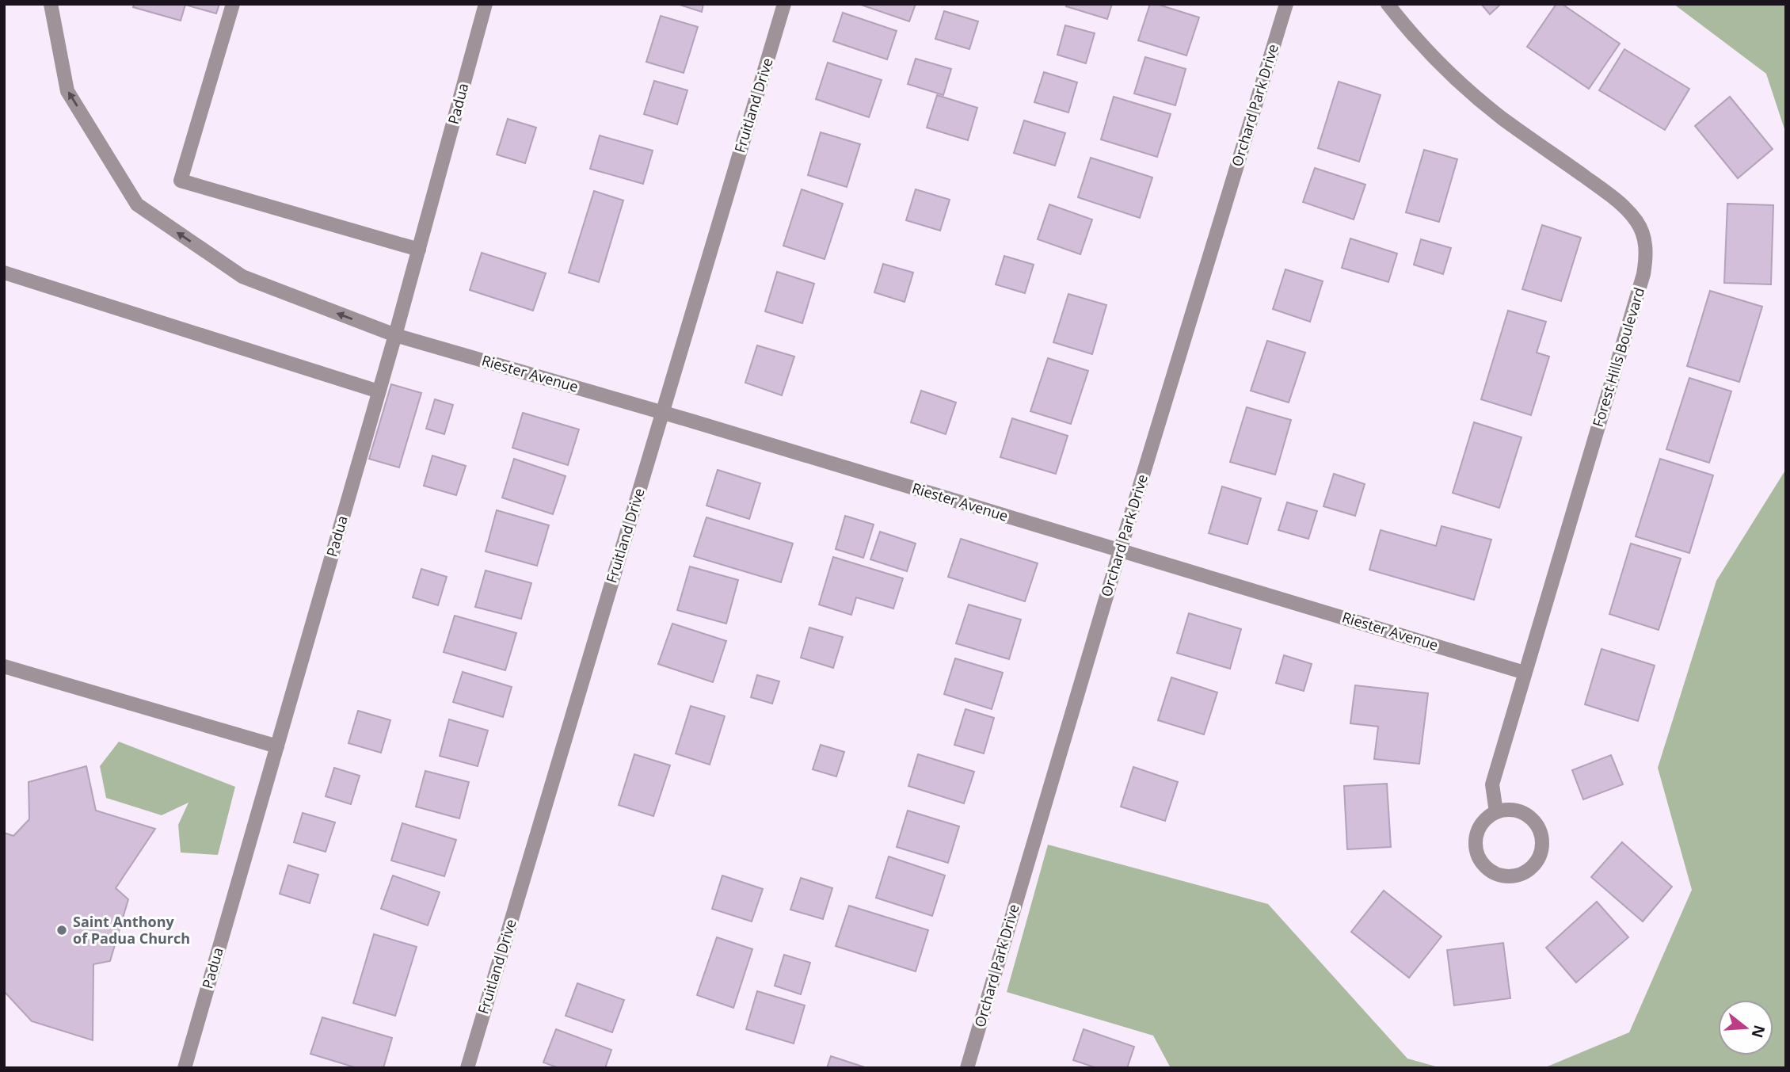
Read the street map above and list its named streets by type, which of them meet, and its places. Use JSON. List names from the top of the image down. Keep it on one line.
{"streets":{"street":["Padua","Fruitland Drive","Orchard Park Drive","Forest Hills Boulevard","Riester Avenue"]},"crossings":[["Padua","Riester Avenue"],["Fruitland Drive","Riester Avenue"],["Orchard Park Drive","Riester Avenue"],["Forest Hills Boulevard","Riester Avenue"]],"places":["Saint Anthony of Padua Church"],"north":"right"}
